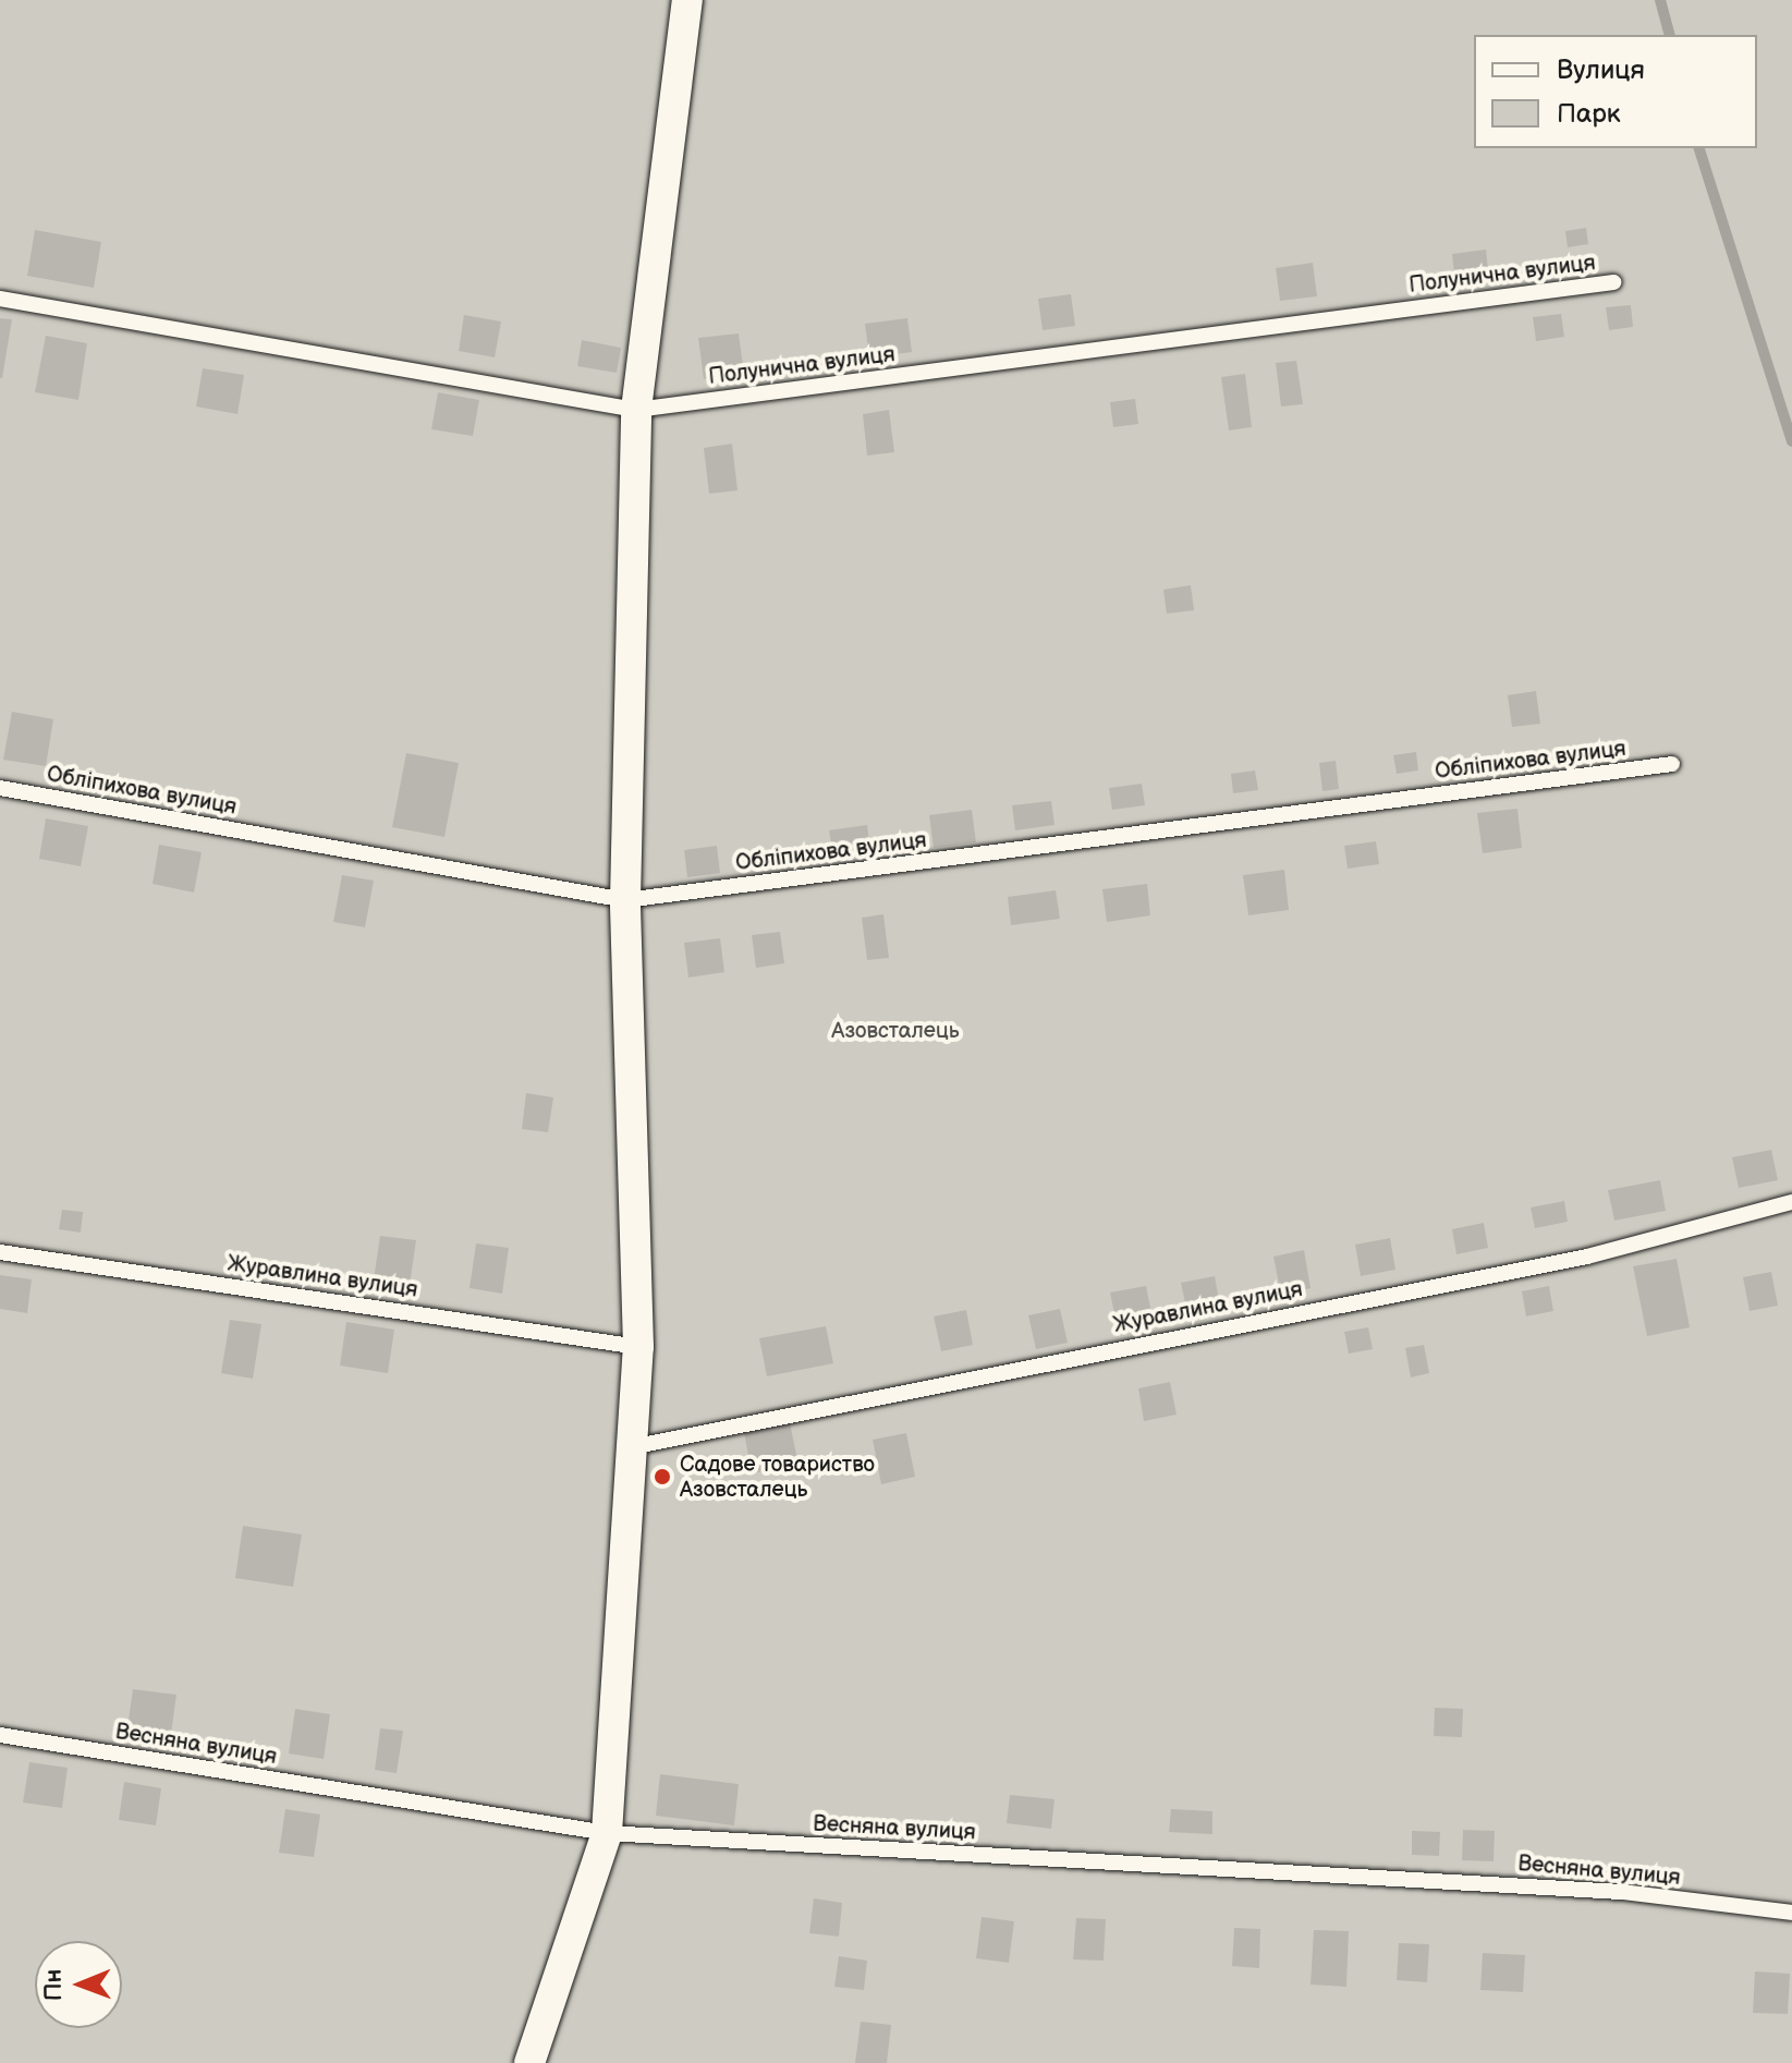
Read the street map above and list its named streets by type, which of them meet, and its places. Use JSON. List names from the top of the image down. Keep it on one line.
{"streets":{"lane":["Полунична вулиця","Обліпихова вулиця","Журавлина вулиця","Весняна вулиця"]},"parks":["Азовсталець"],"places":["Садове товариство Азовсталець"],"legend":["Вулиця","Парк"],"north":"left"}
